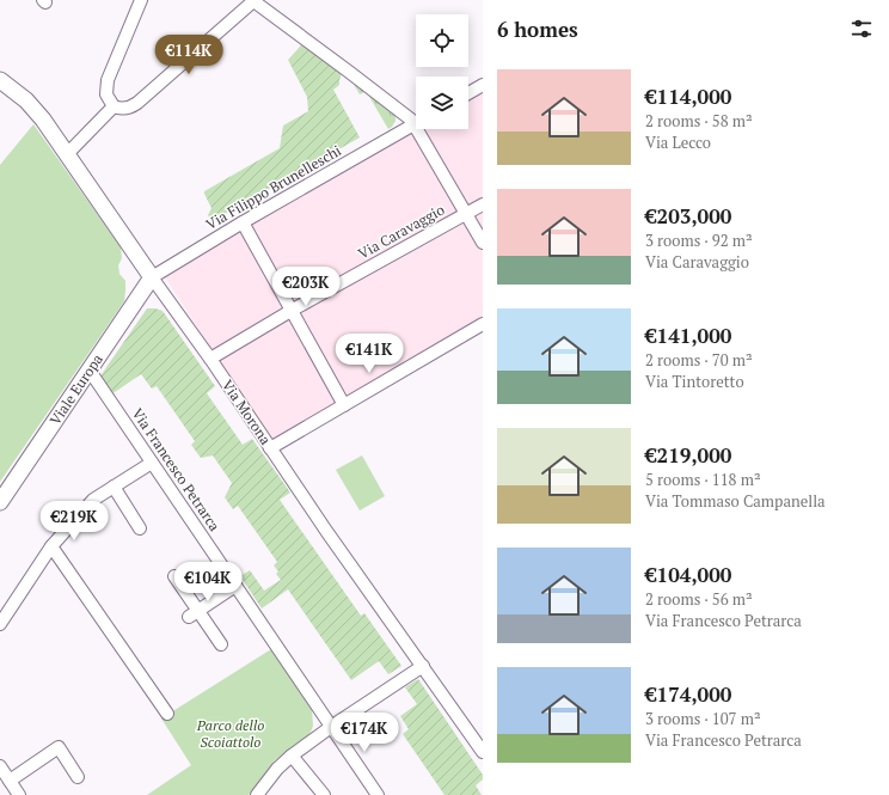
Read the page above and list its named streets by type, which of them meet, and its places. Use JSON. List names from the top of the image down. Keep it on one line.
{"streets":{"main road":["Viale Europa","Via Morona"],"street":["Via Filippo Brunelleschi","Via Caravaggio","Via Francesco Petrarca"]},"crossings":[["Via Filippo Brunelleschi","Viale Europa"],["Via Filippo Brunelleschi","Via Morona"],["Via Caravaggio","Via Morona"],["Viale Europa","Via Morona"],["Viale Europa","Via Francesco Petrarca"]],"parks":["Parco dello Scoiattolo"],"page":{"heading":"6 homes","price":["€114K","€203K","€141K","€219K","€104K","€174K"],"list":[{"name":"€114,000","note":"2 rooms · 58 m² · Via Lecco"},{"name":"€203,000","note":"3 rooms · 92 m² · Via Caravaggio"},{"name":"€141,000","note":"2 rooms · 70 m² · Via Tintoretto"},{"name":"€219,000","note":"5 rooms · 118 m² · Via Tommaso Campanella"},{"name":"€104,000","note":"2 rooms · 56 m² · Via Francesco Petrarca"},{"name":"€174,000","note":"3 rooms · 107 m² · Via Francesco Petrarca"}]}}
